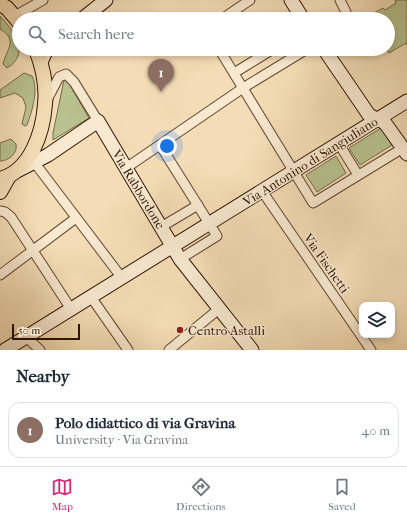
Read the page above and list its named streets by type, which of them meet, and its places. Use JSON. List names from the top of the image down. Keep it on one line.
{"streets":{"main road":["Via Antonino di Sangiuliano","Via Rabbordone"],"street":["Via Fischetti"]},"crossings":[["Via Antonino di Sangiuliano","Via Rabbordone"],["Via Antonino di Sangiuliano","Via Fischetti"]],"places":["Centro Astalli"],"scale_bar":"50 m","page":{"search":"Search here","pins":"1","scale":"50 m","heading":"Nearby","list":[{"mark":"1","name":"Polo didattico di via Gravina","note":"University · Via Gravina","value":"40 m"}],"nav":["Map","Directions","Saved"]}}
